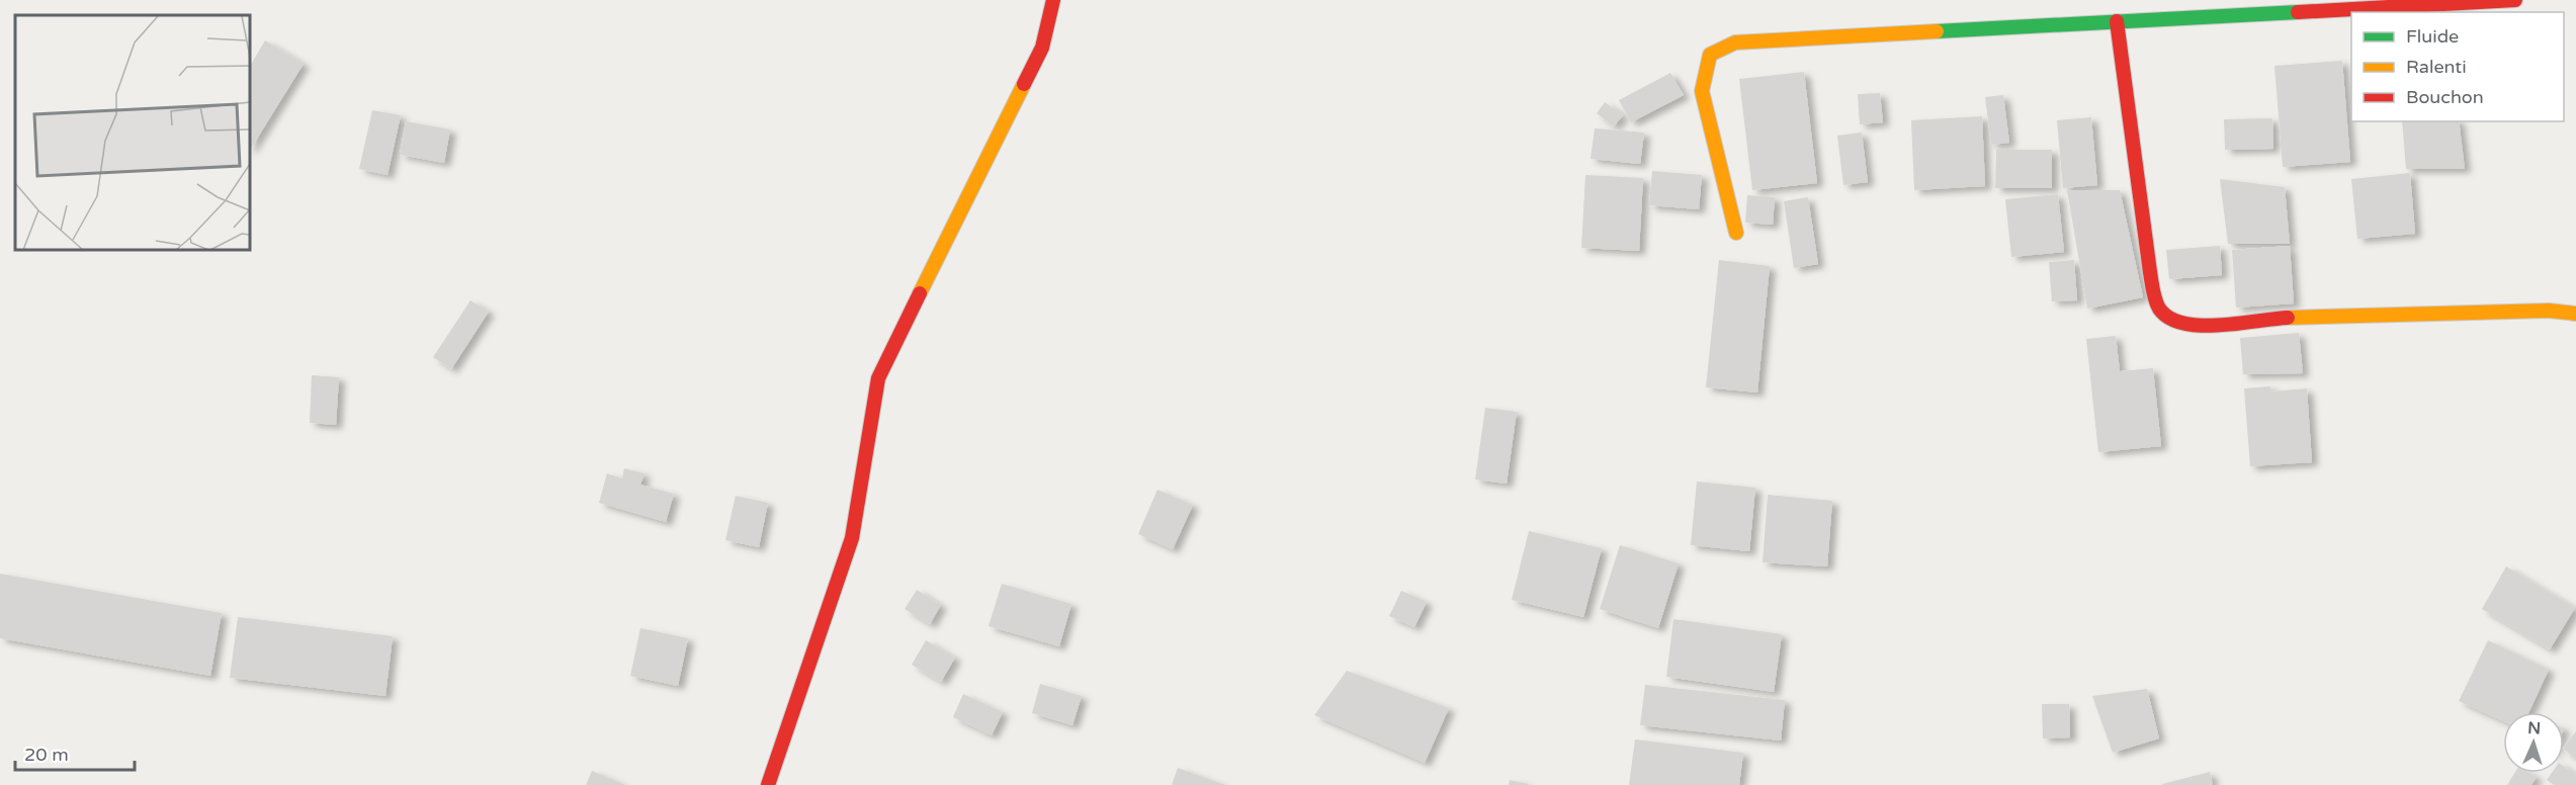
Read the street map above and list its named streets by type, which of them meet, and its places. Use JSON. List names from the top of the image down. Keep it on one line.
{"legend":["Fluide","Ralenti","Bouchon"],"scale_bar":"20 m","north":"top"}
